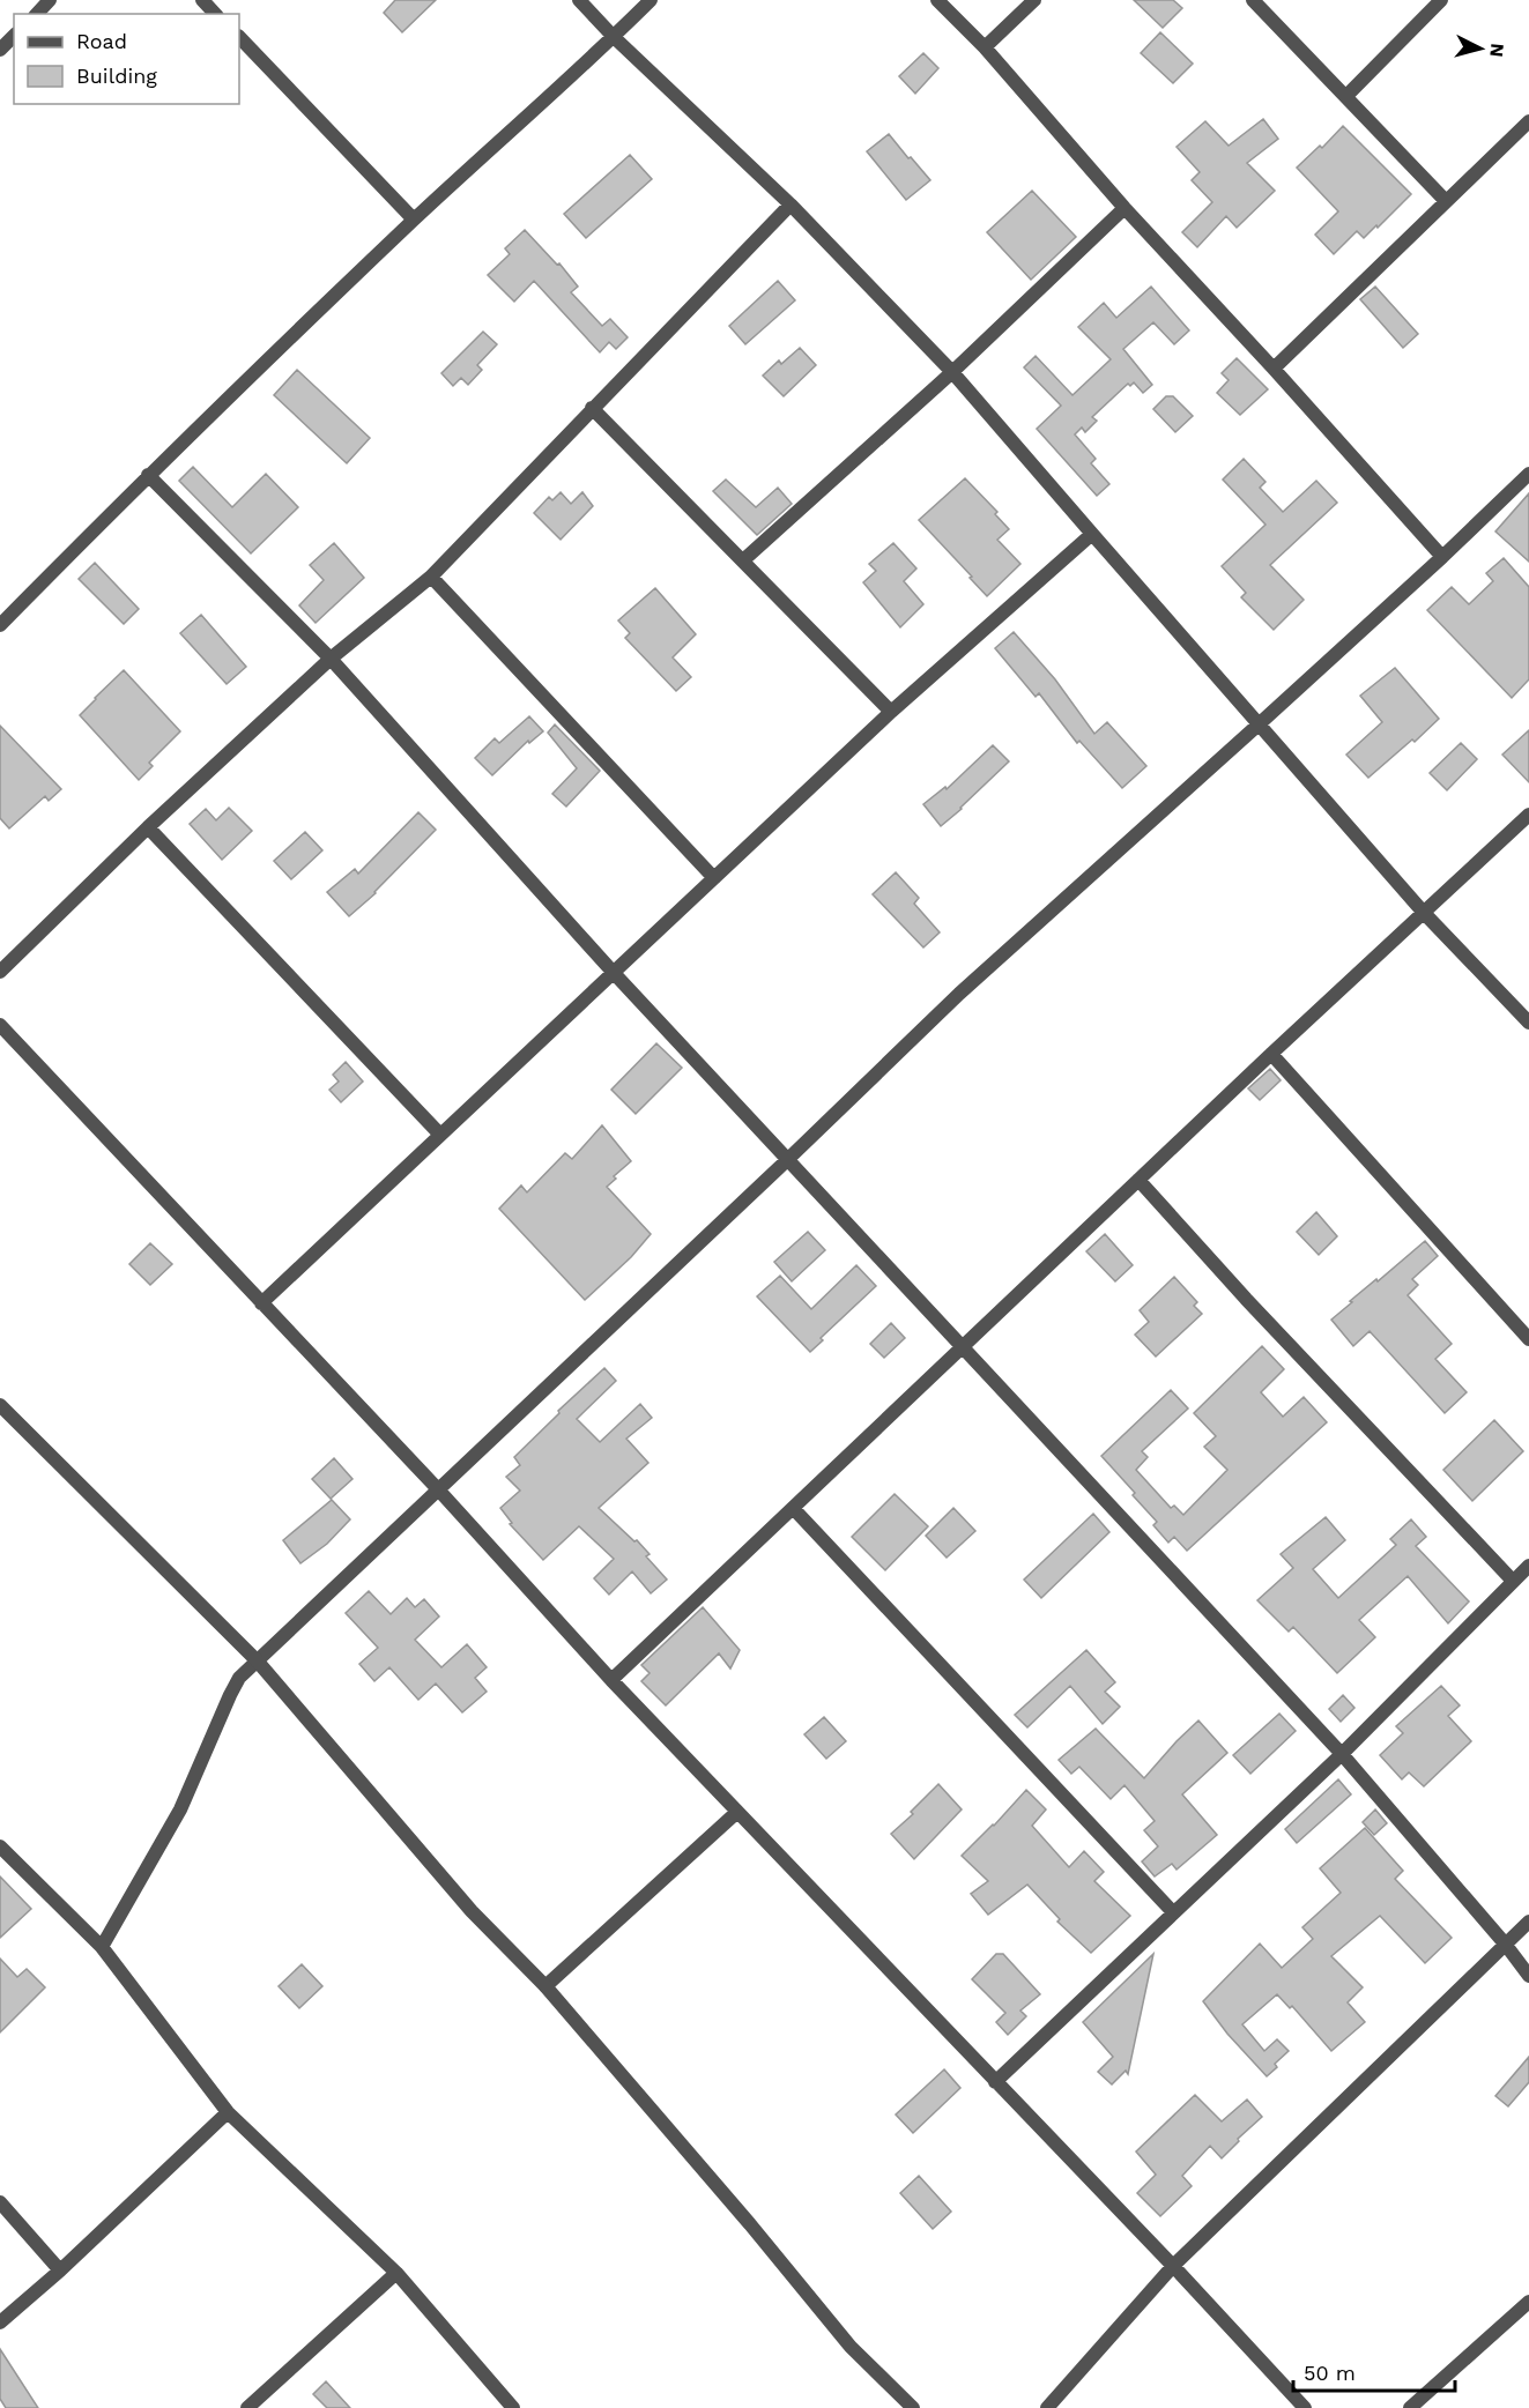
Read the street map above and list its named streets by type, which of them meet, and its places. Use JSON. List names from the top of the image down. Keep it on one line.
{"legend":["Road","Building"],"scale_bar":"50 m","north":"right"}
